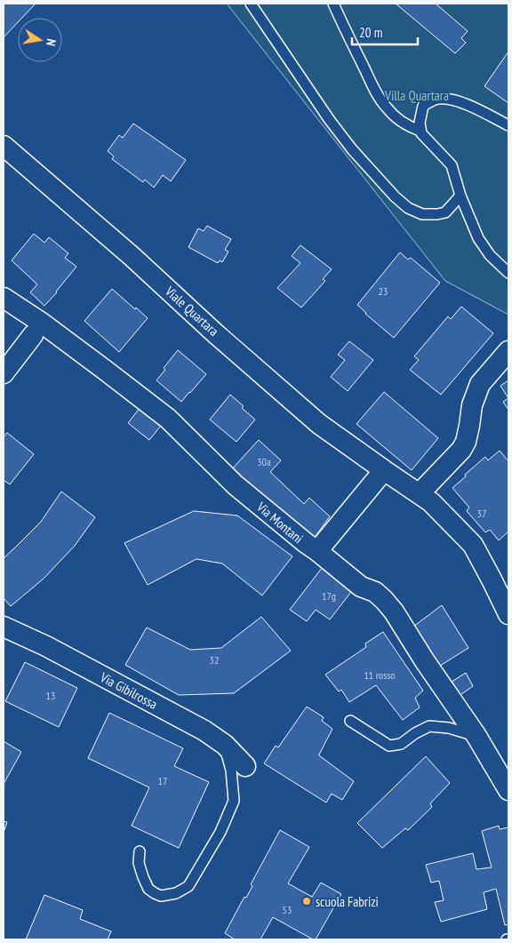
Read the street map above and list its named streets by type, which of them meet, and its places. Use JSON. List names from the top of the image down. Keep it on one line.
{"streets":{"street":["Viale Quartara","Via Montani","Via Gibilrossa"]},"parks":["Villa Quartara"],"places":["scuola Fabrizi"],"house_numbers":["23","30a","37","17g","32","11 rosso","13","17","53"],"scale_bar":"20 m","north":"right"}
